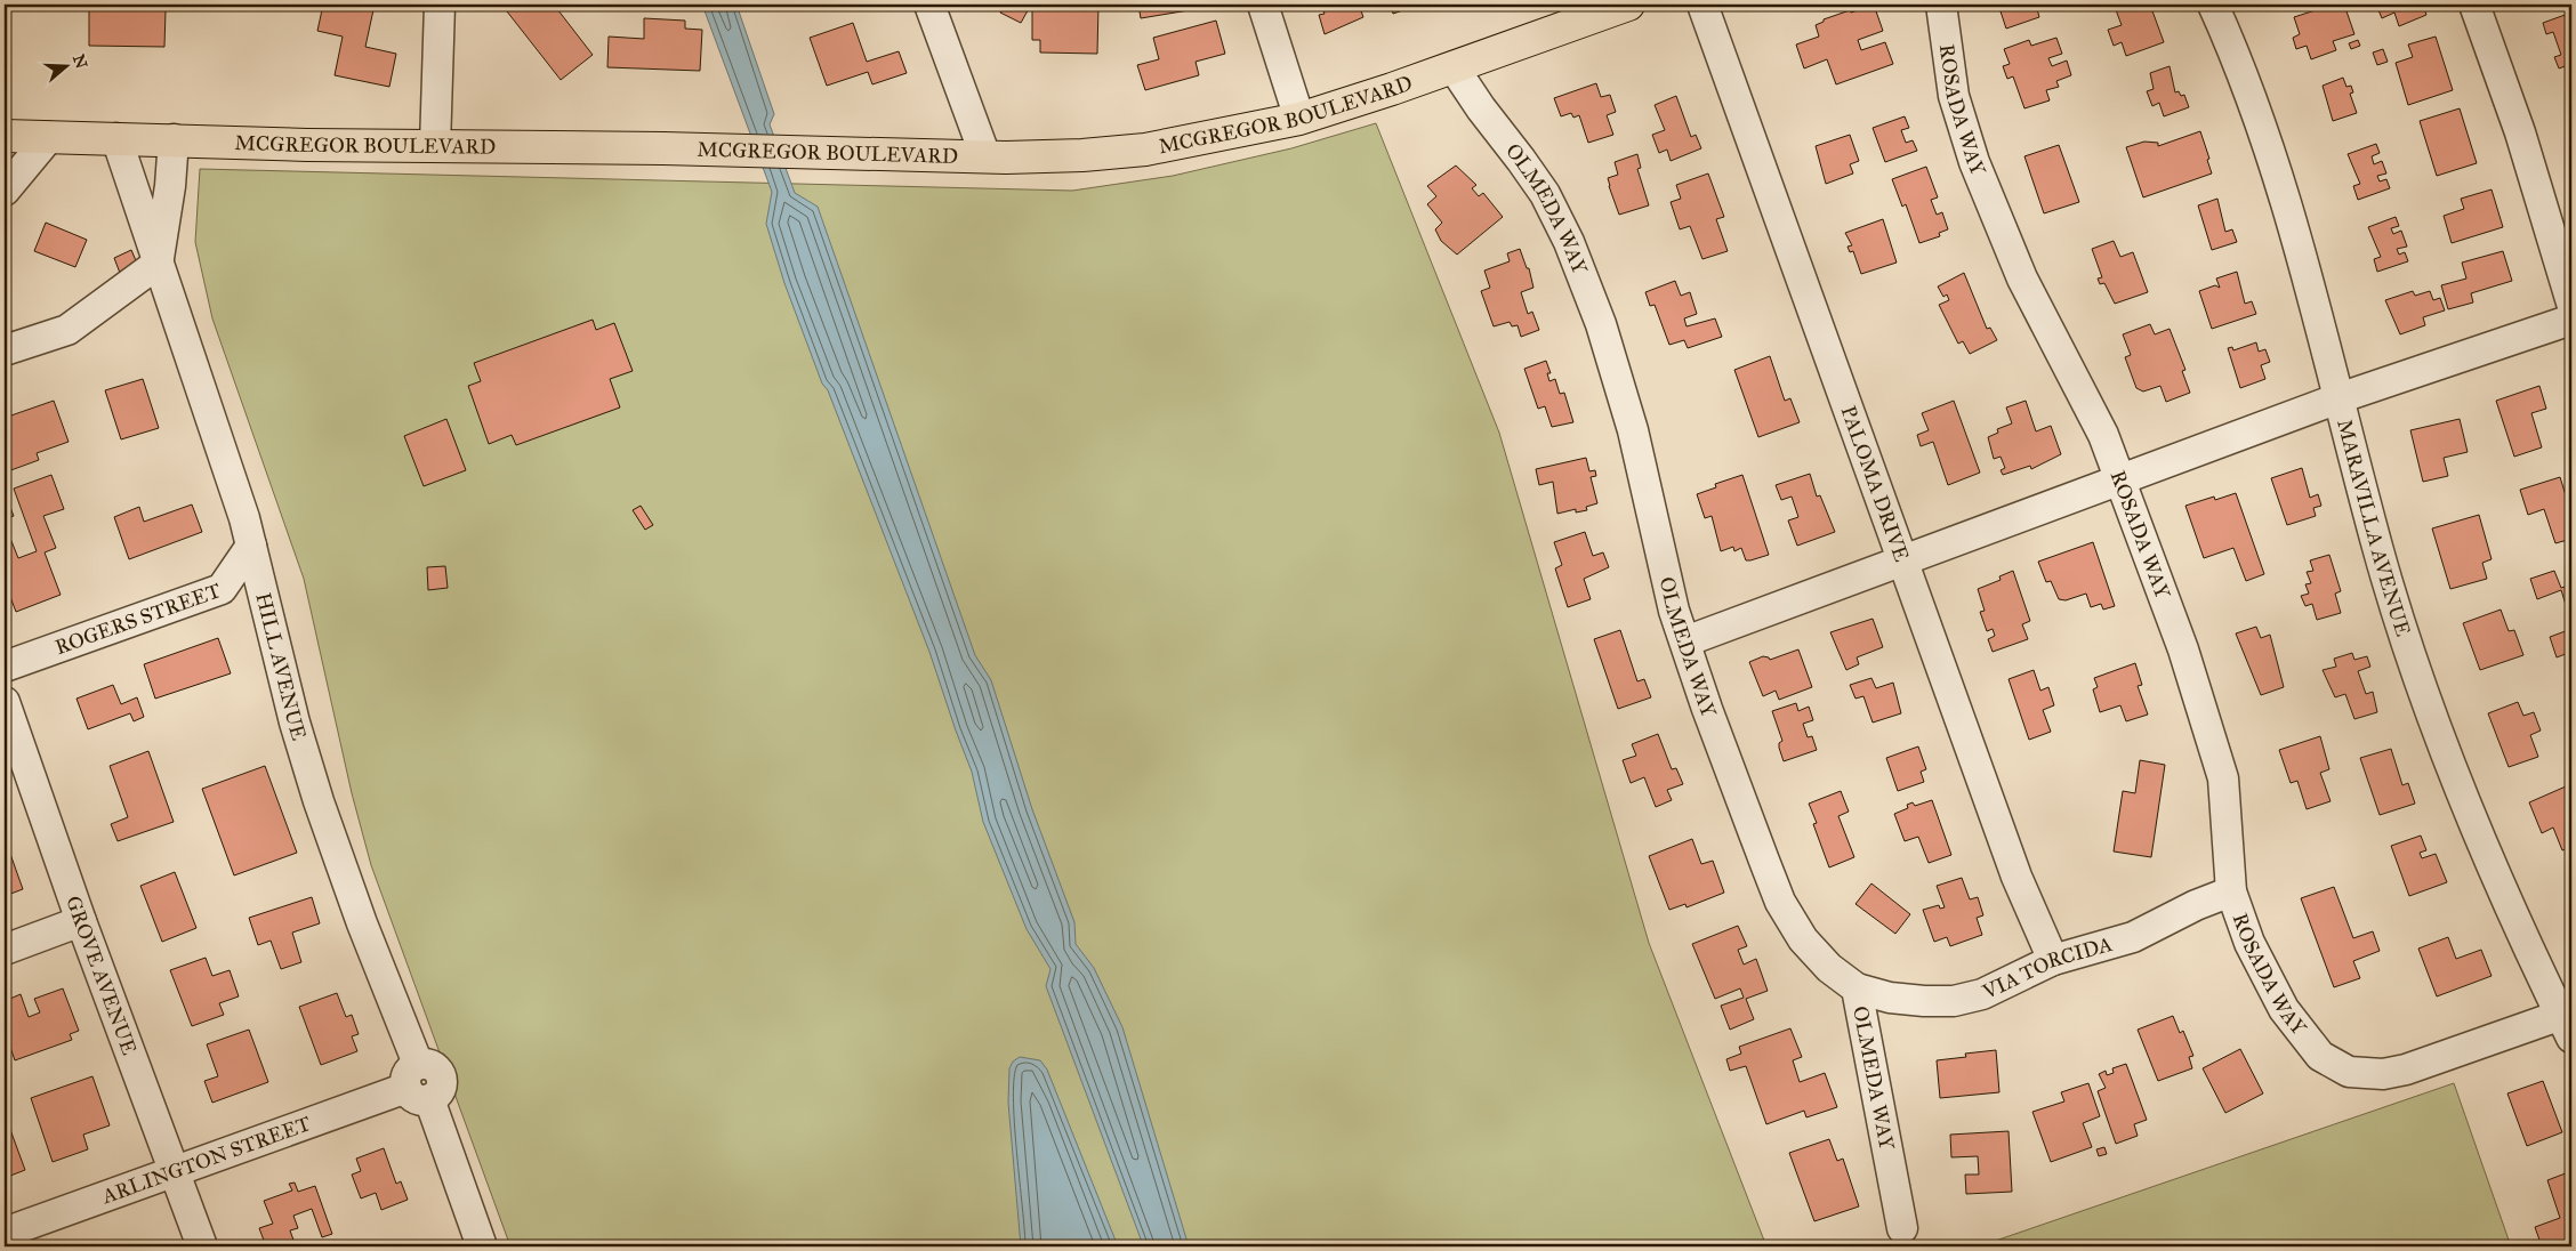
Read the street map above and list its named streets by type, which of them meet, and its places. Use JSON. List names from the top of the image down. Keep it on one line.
{"streets":{"main road":["MCGREGOR BOULEVARD"],"street":["ROSADA WAY","OLMEDA WAY","PALOMA DRIVE","MARAVILLA AVENUE","ROGERS STREET","HILL AVENUE","VIA TORCIDA","GROVE AVENUE","ARLINGTON STREET"]},"crossings":[["ROSADA WAY","MARAVILLA AVENUE"],["ROSADA WAY","VIA TORCIDA"],["MCGREGOR BOULEVARD","OLMEDA WAY"],["MCGREGOR BOULEVARD","HILL AVENUE"],["OLMEDA WAY","VIA TORCIDA"],["PALOMA DRIVE","VIA TORCIDA"],["ROGERS STREET","HILL AVENUE"],["HILL AVENUE","ARLINGTON STREET"],["GROVE AVENUE","ARLINGTON STREET"]],"north":"right"}
